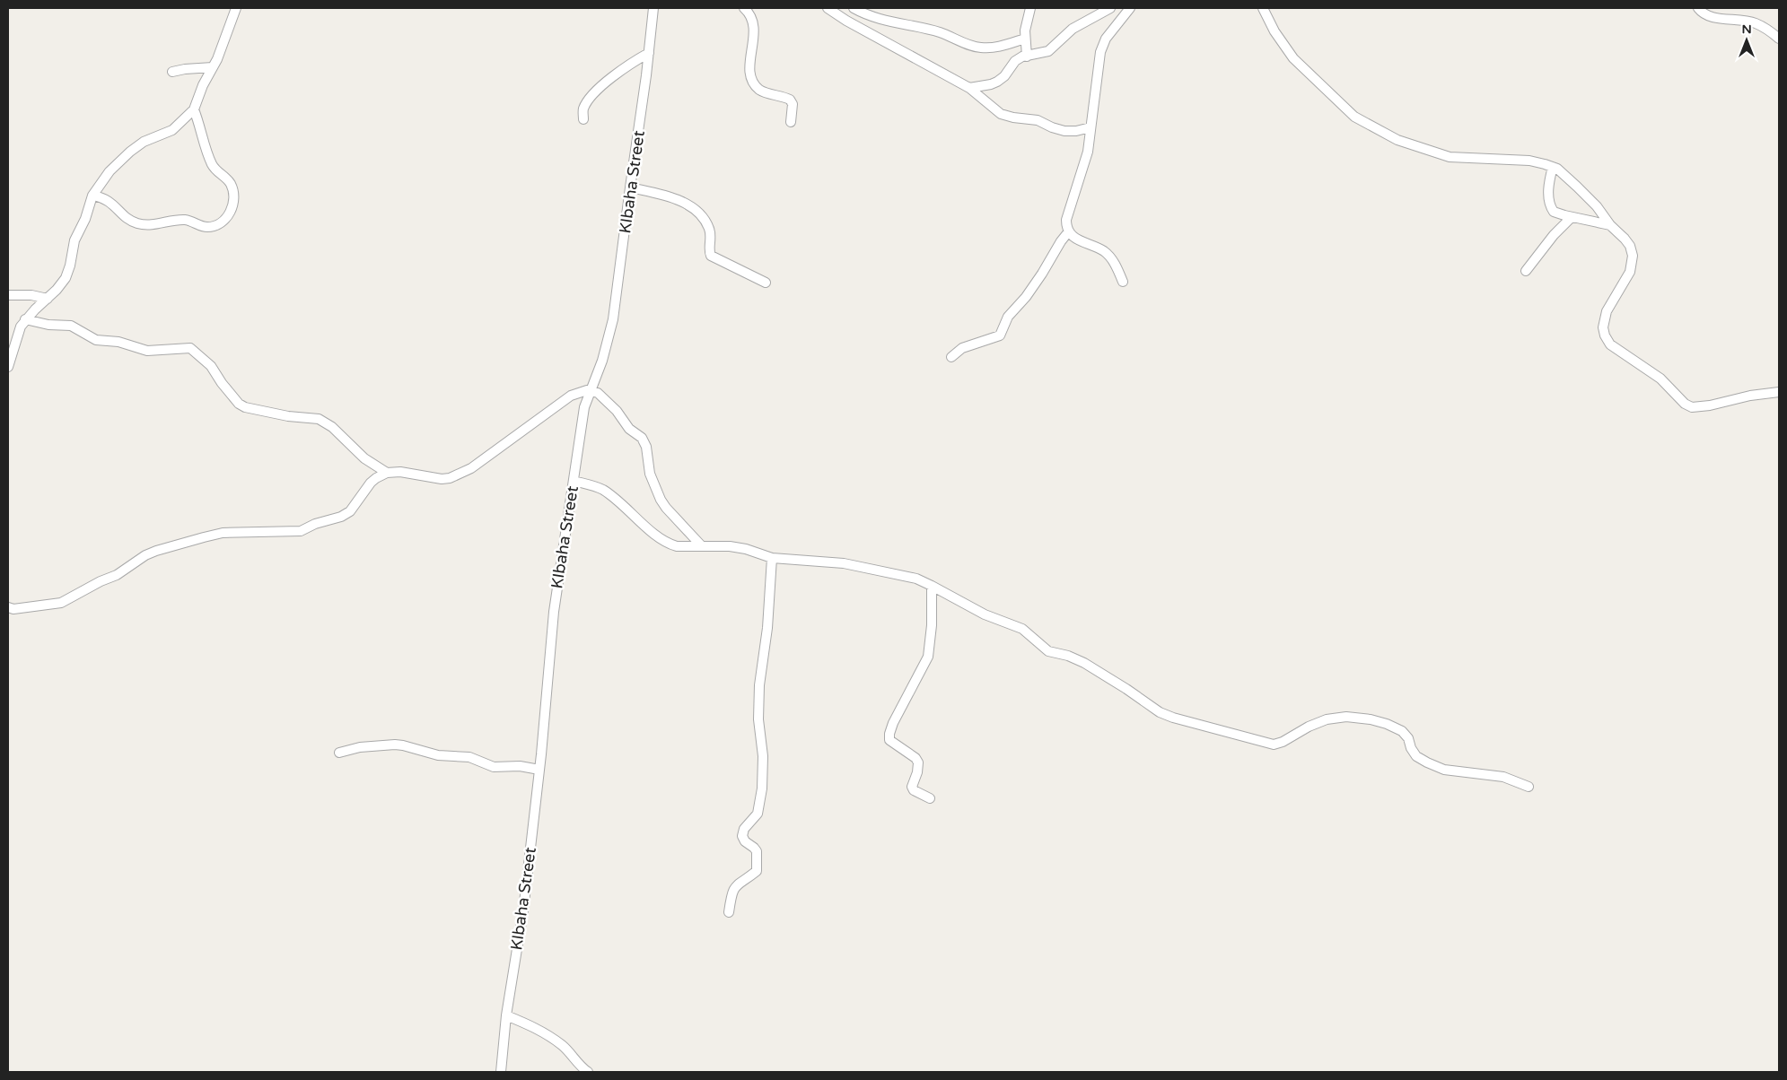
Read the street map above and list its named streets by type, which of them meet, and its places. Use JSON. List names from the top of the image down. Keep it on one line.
{"streets":{"street":["KIbaha Street"]},"north":"top"}
